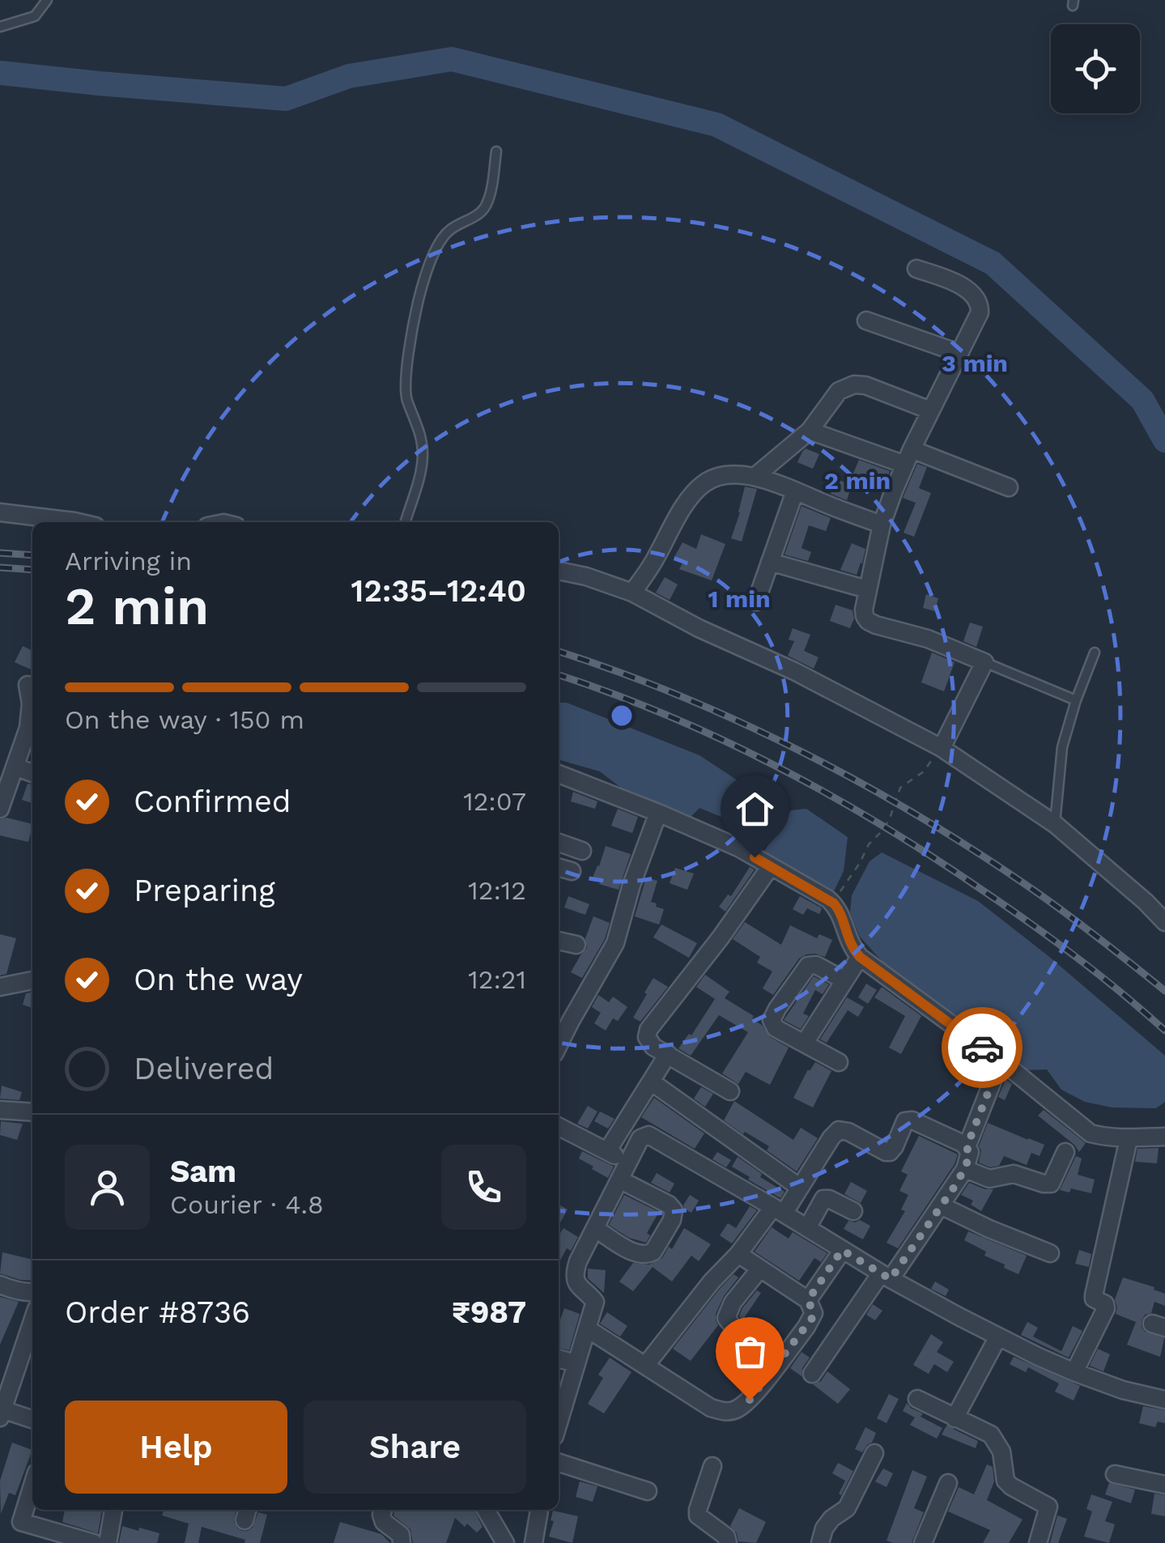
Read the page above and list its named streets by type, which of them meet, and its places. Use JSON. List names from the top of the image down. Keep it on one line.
{"page":{"heading":["2 min","Arriving in","12:35–12:40"],"panel":["Sam","Courier · 4.8","Order #8736","₹987"],"bar":"On the way · 150 m","list":[["Confirmed","12:07"],["Preparing","12:12"],["On the way","12:21"],"Delivered"],"buttons":["Help","Share"]},"rings":["3 min","2 min","1 min"]}
